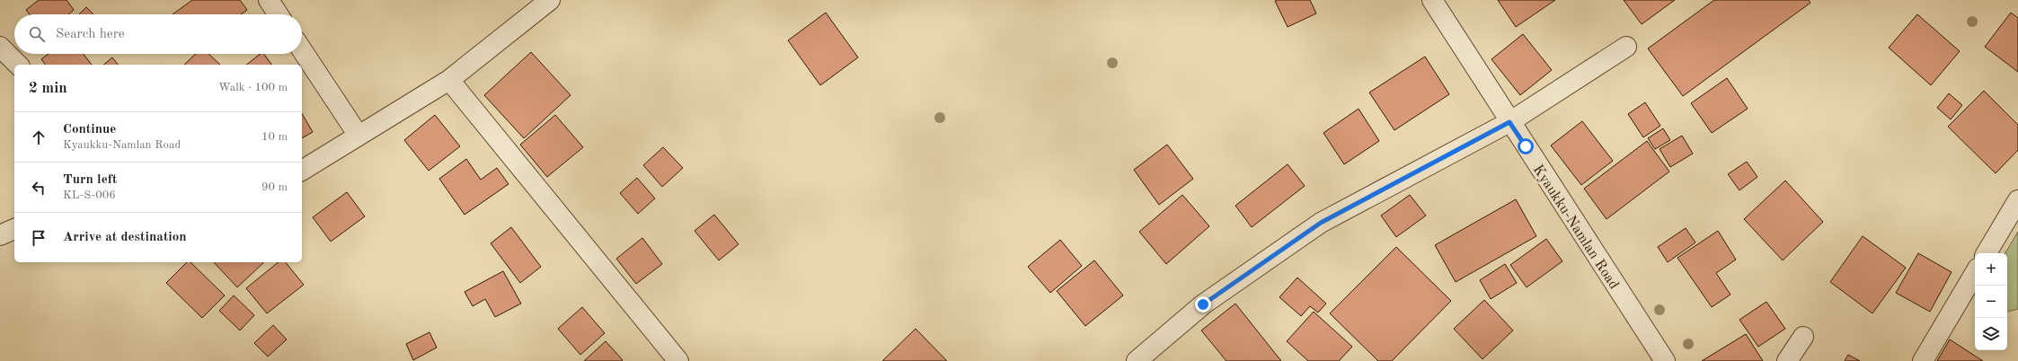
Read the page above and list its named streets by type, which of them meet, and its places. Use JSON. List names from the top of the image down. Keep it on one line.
{"streets":{"street":["Kyaukku-Namlan Road"]},"page":{"search":"Search here","heading":["2 min","Walk · 100 m"],"list":[["Continue","Kyaukku-Namlan Road","10 m"],["Turn left","KL-S-006","90 m"],"Arrive at destination"],"map_buttons":["+","−"]}}
